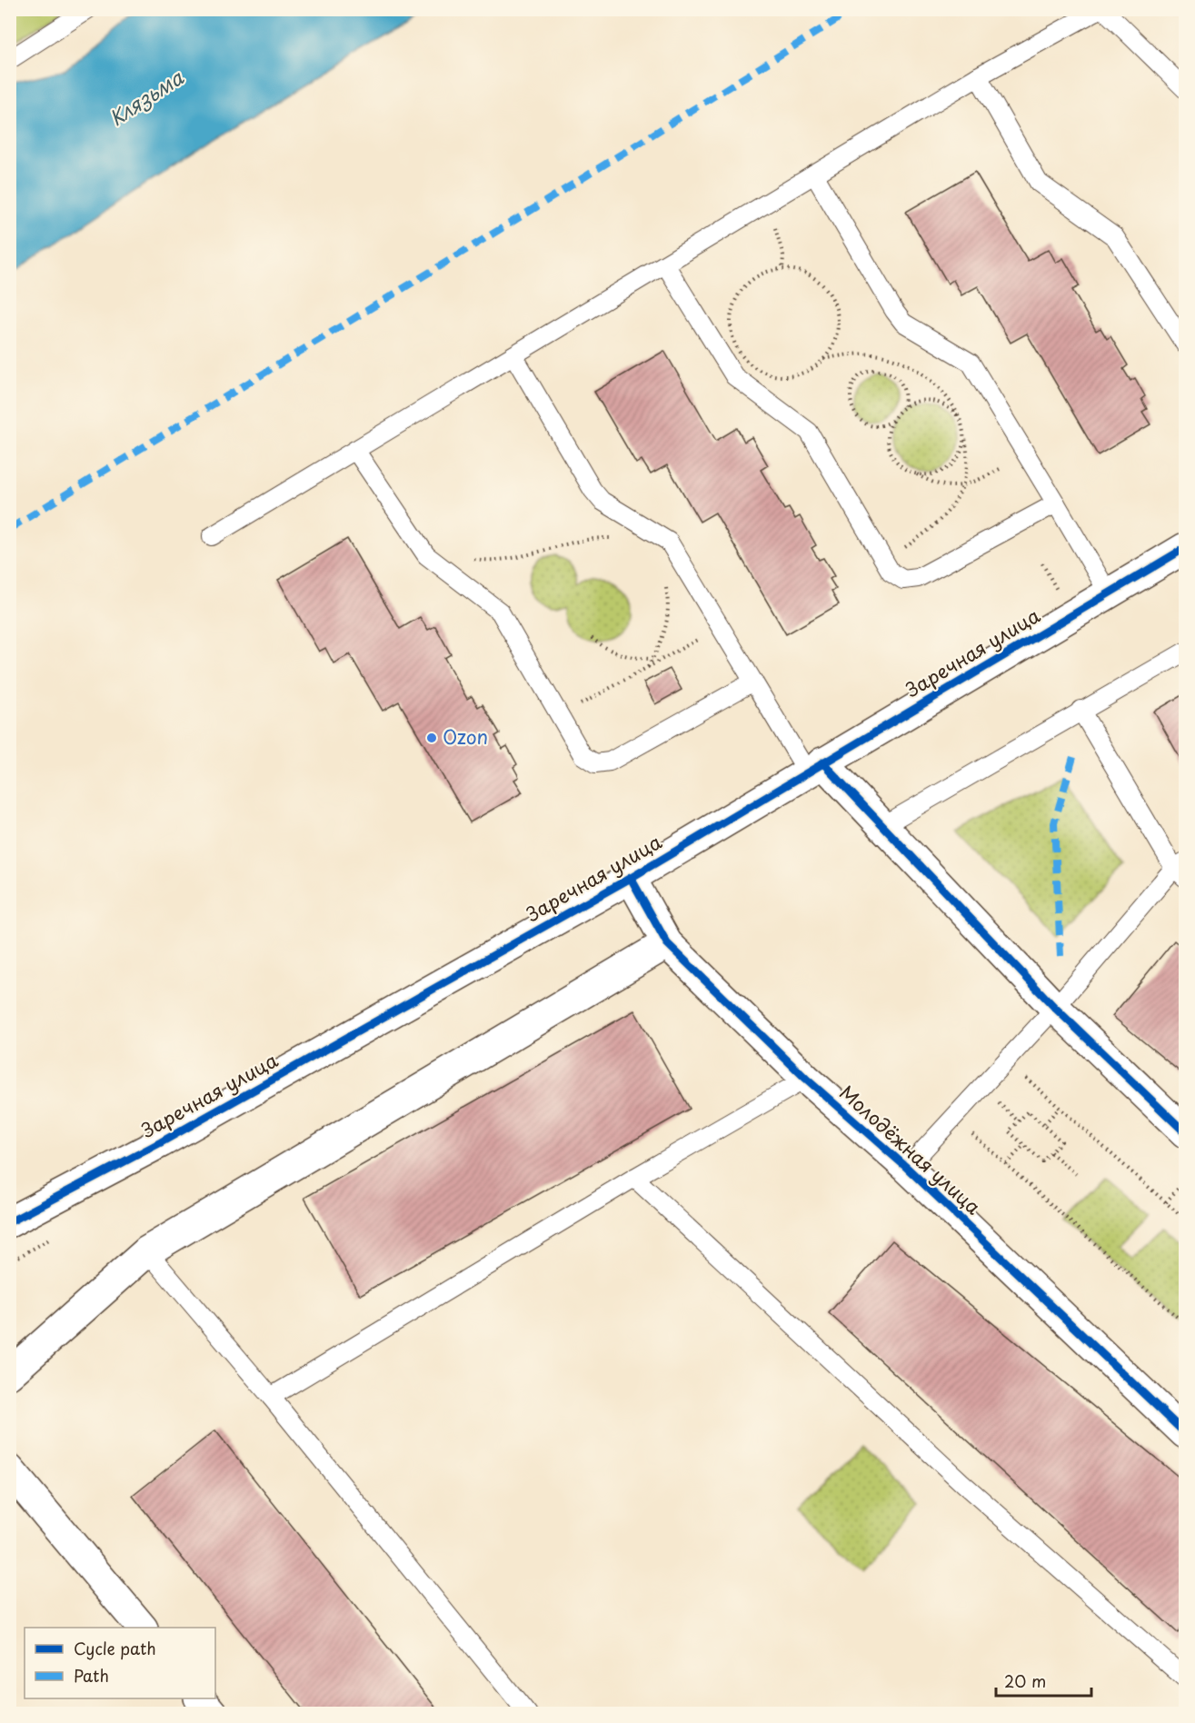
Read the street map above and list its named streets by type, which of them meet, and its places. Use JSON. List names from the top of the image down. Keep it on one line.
{"streets":{"street":["Заречная улица","Молодёжная улица"]},"crossings":[["Заречная улица","Молодёжная улица"]],"water":["Клязьма"],"places":["Ozon"],"legend":["Cycle path","Path"],"scale_bar":"20 m"}
